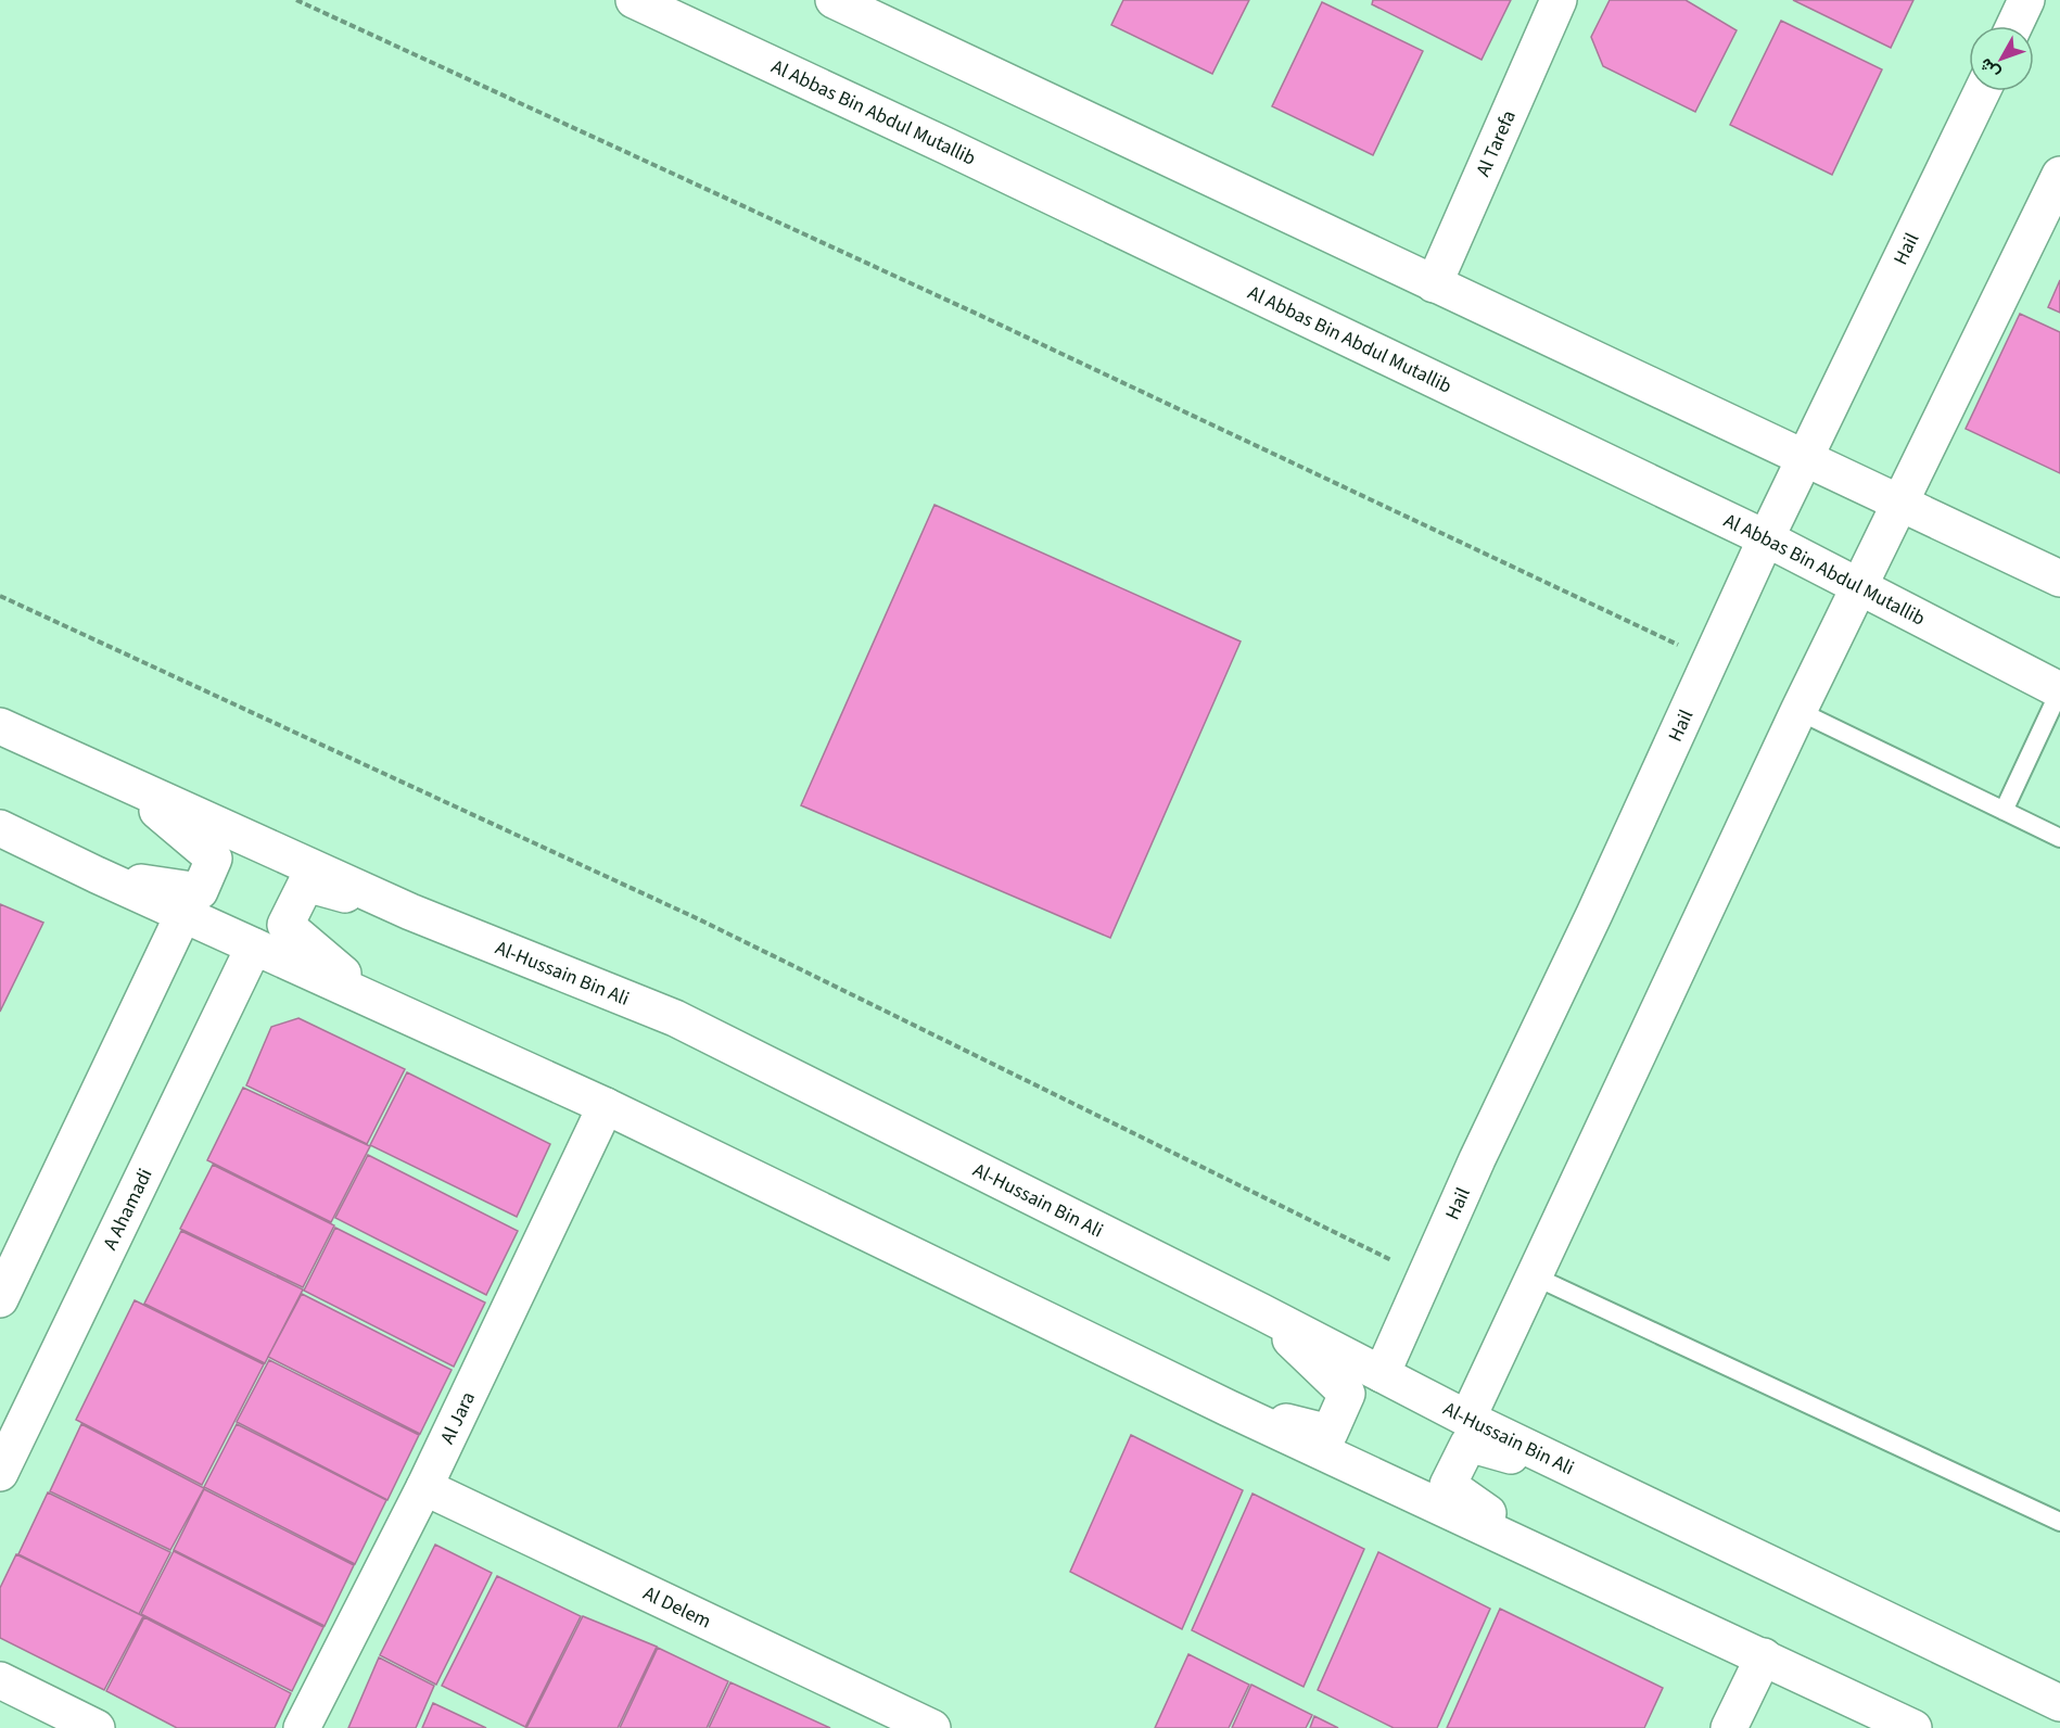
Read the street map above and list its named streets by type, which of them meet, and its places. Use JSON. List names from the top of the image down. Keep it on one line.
{"streets":{"street":["Al Abbas Bin Abdul Mutallib","Al Tarefa","Hail","Al-Hussain Bin Ali","A Ahamadi","Al Jara","Al Delem"]},"crossings":[["Al Abbas Bin Abdul Mutallib","Hail"],["Hail","Al-Hussain Bin Ali"],["Al Jara","Al Delem"]],"north":"bottom left"}
